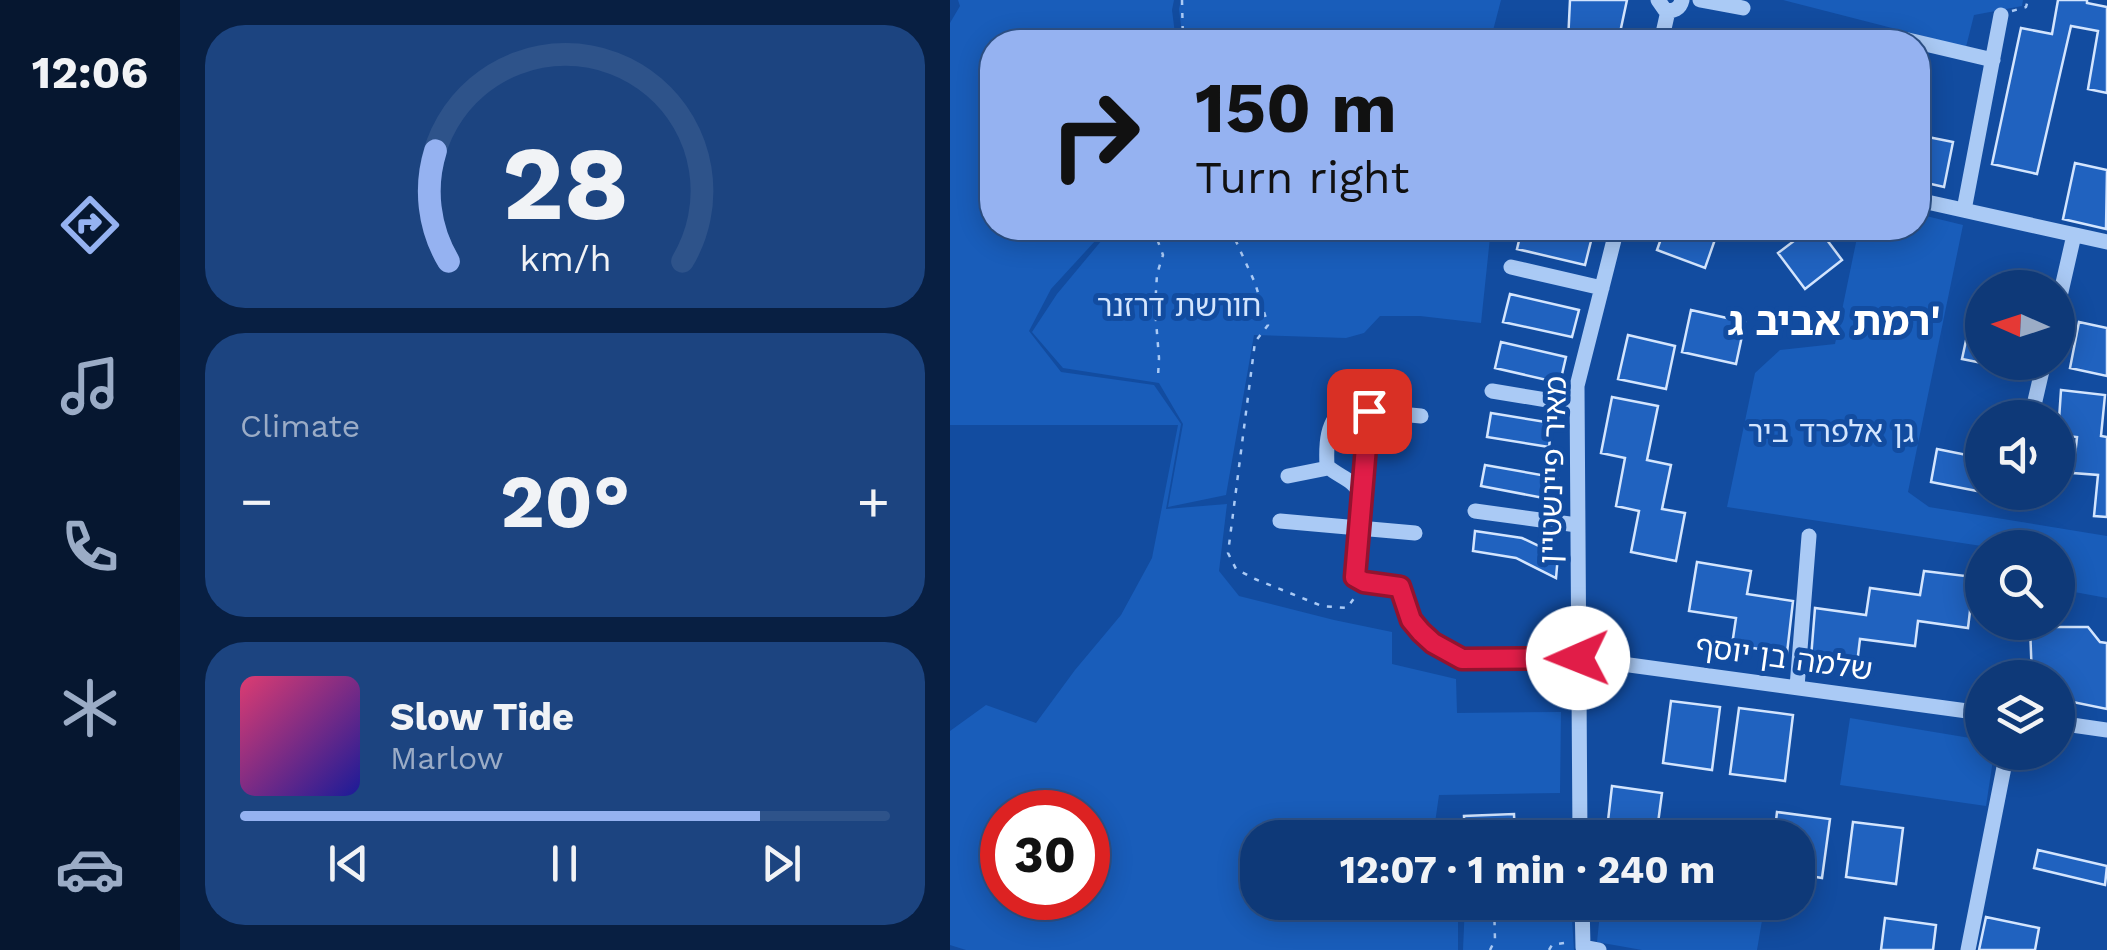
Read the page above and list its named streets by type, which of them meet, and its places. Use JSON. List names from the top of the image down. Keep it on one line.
{"streets":{"street":["מאיר פיינשטיין","שלמה בן יוסף"]},"crossings":[["מאיר פיינשטיין","שלמה בן יוסף"]],"districts":["רמת אביב ג'"],"parks":["חורשת דרזנר","גן אלפרד ביר"],"north":"left","page":{"tabs":"12:06","turn":["150 m","Turn right"],"tile":"Climate","heat":["−","20°","+"],"song":["Slow Tide","Marlow"],"limit":"30","trip":"12:07 · 1 min · 240 m","gauge":["28","km/h"]}}
